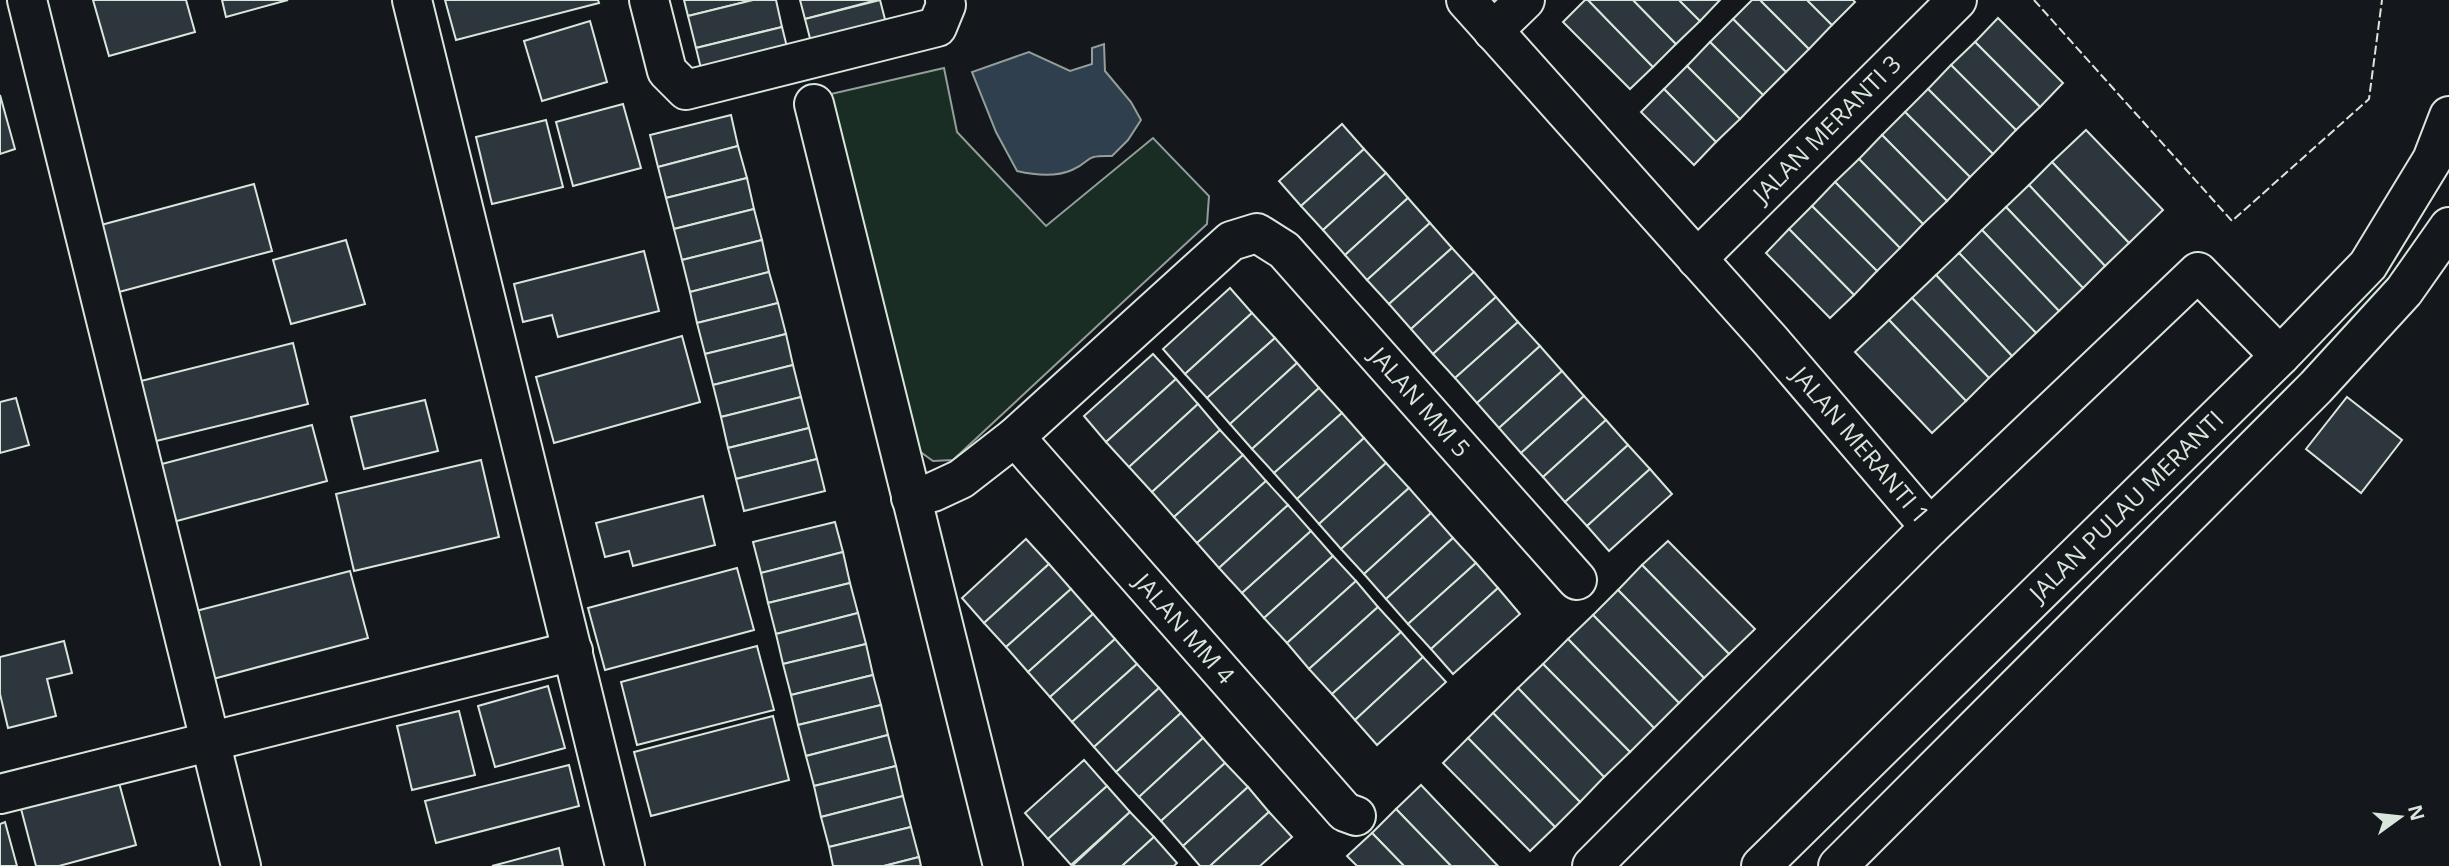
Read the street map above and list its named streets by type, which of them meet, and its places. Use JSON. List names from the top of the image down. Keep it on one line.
{"streets":{"street":["JALAN MERANTI 3","JALAN MM 5","JALAN MERANTI 1","JALAN PULAU MERANTI","JALAN MM 4"]},"crossings":[["JALAN MERANTI 3","JALAN MERANTI 1"],["JALAN MM 5","JALAN MM 4"],["JALAN MERANTI 1","JALAN PULAU MERANTI"]],"north":"right"}
